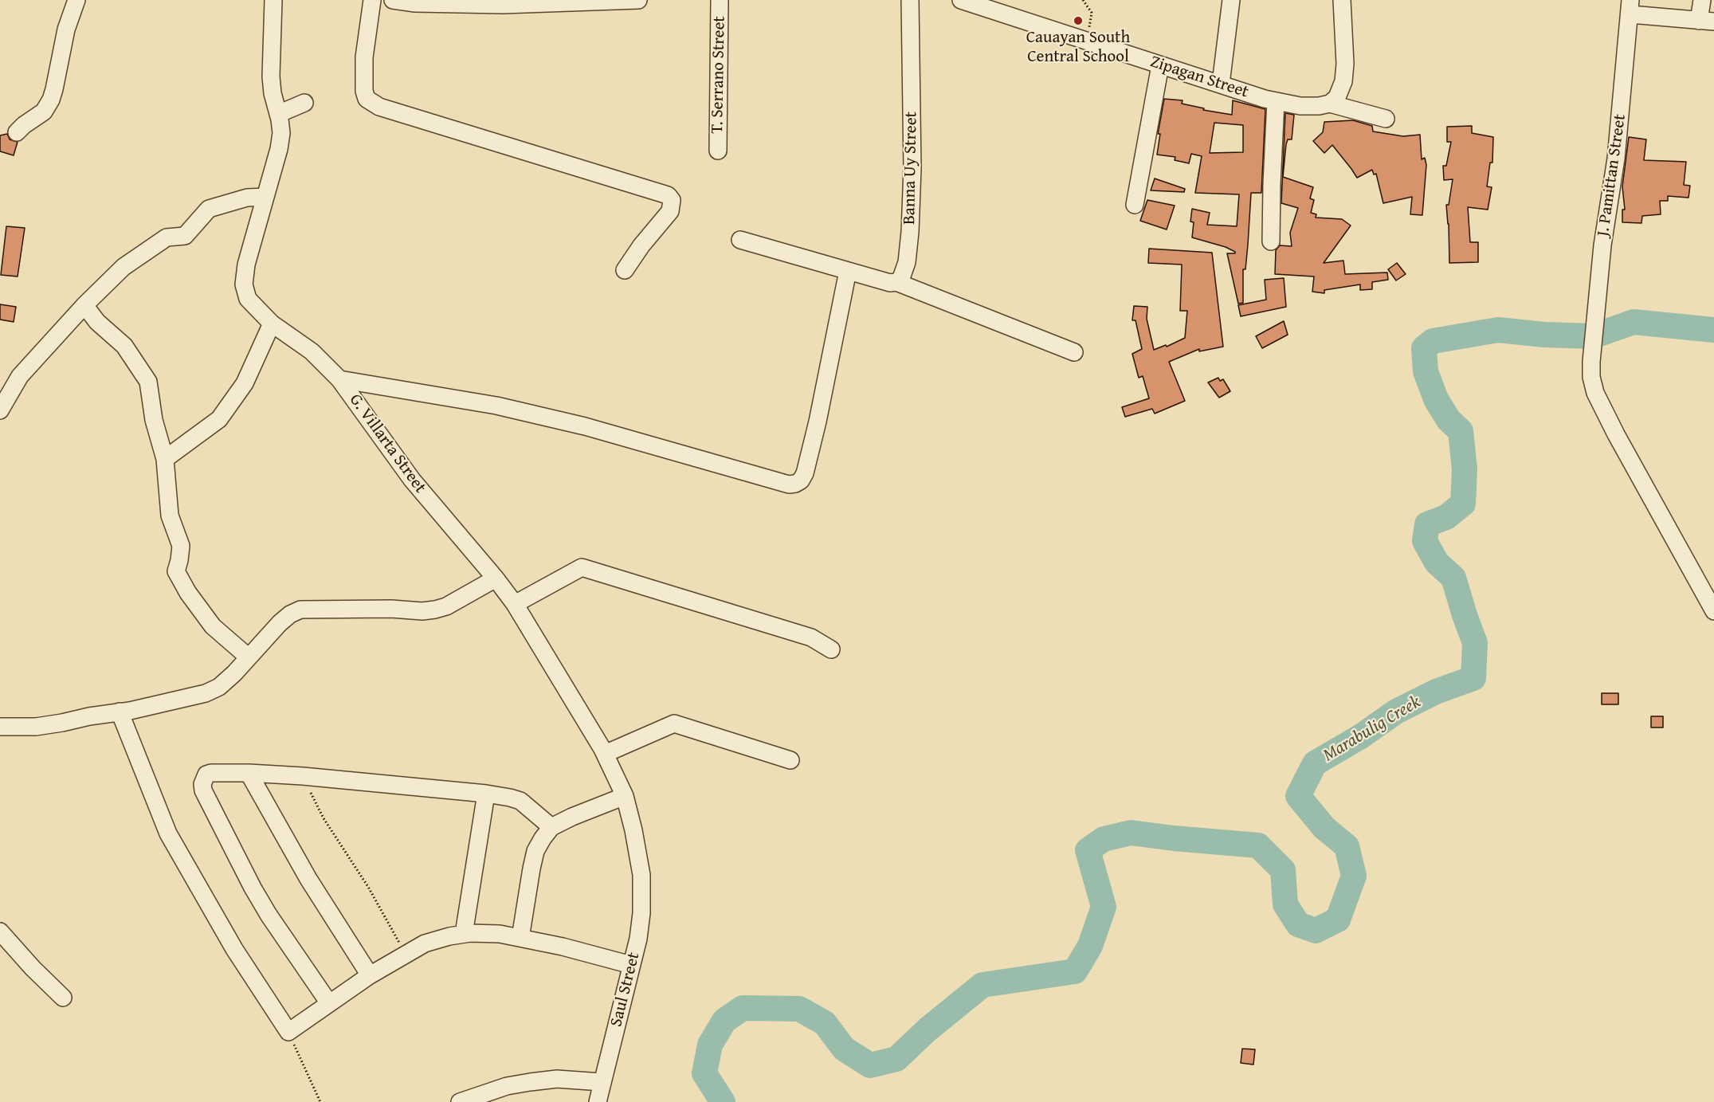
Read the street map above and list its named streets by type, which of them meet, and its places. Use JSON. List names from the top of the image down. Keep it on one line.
{"streets":{"street":["T. Serrano Street","Zipagan Street","Banna Uy Street","J. Pamittan Street","G. Villarta Street","Saul Street"]},"crossings":[["G. Villarta Street","Saul Street"]],"water":["Marabulig Creek"],"places":["Cauayan South Central School"]}
